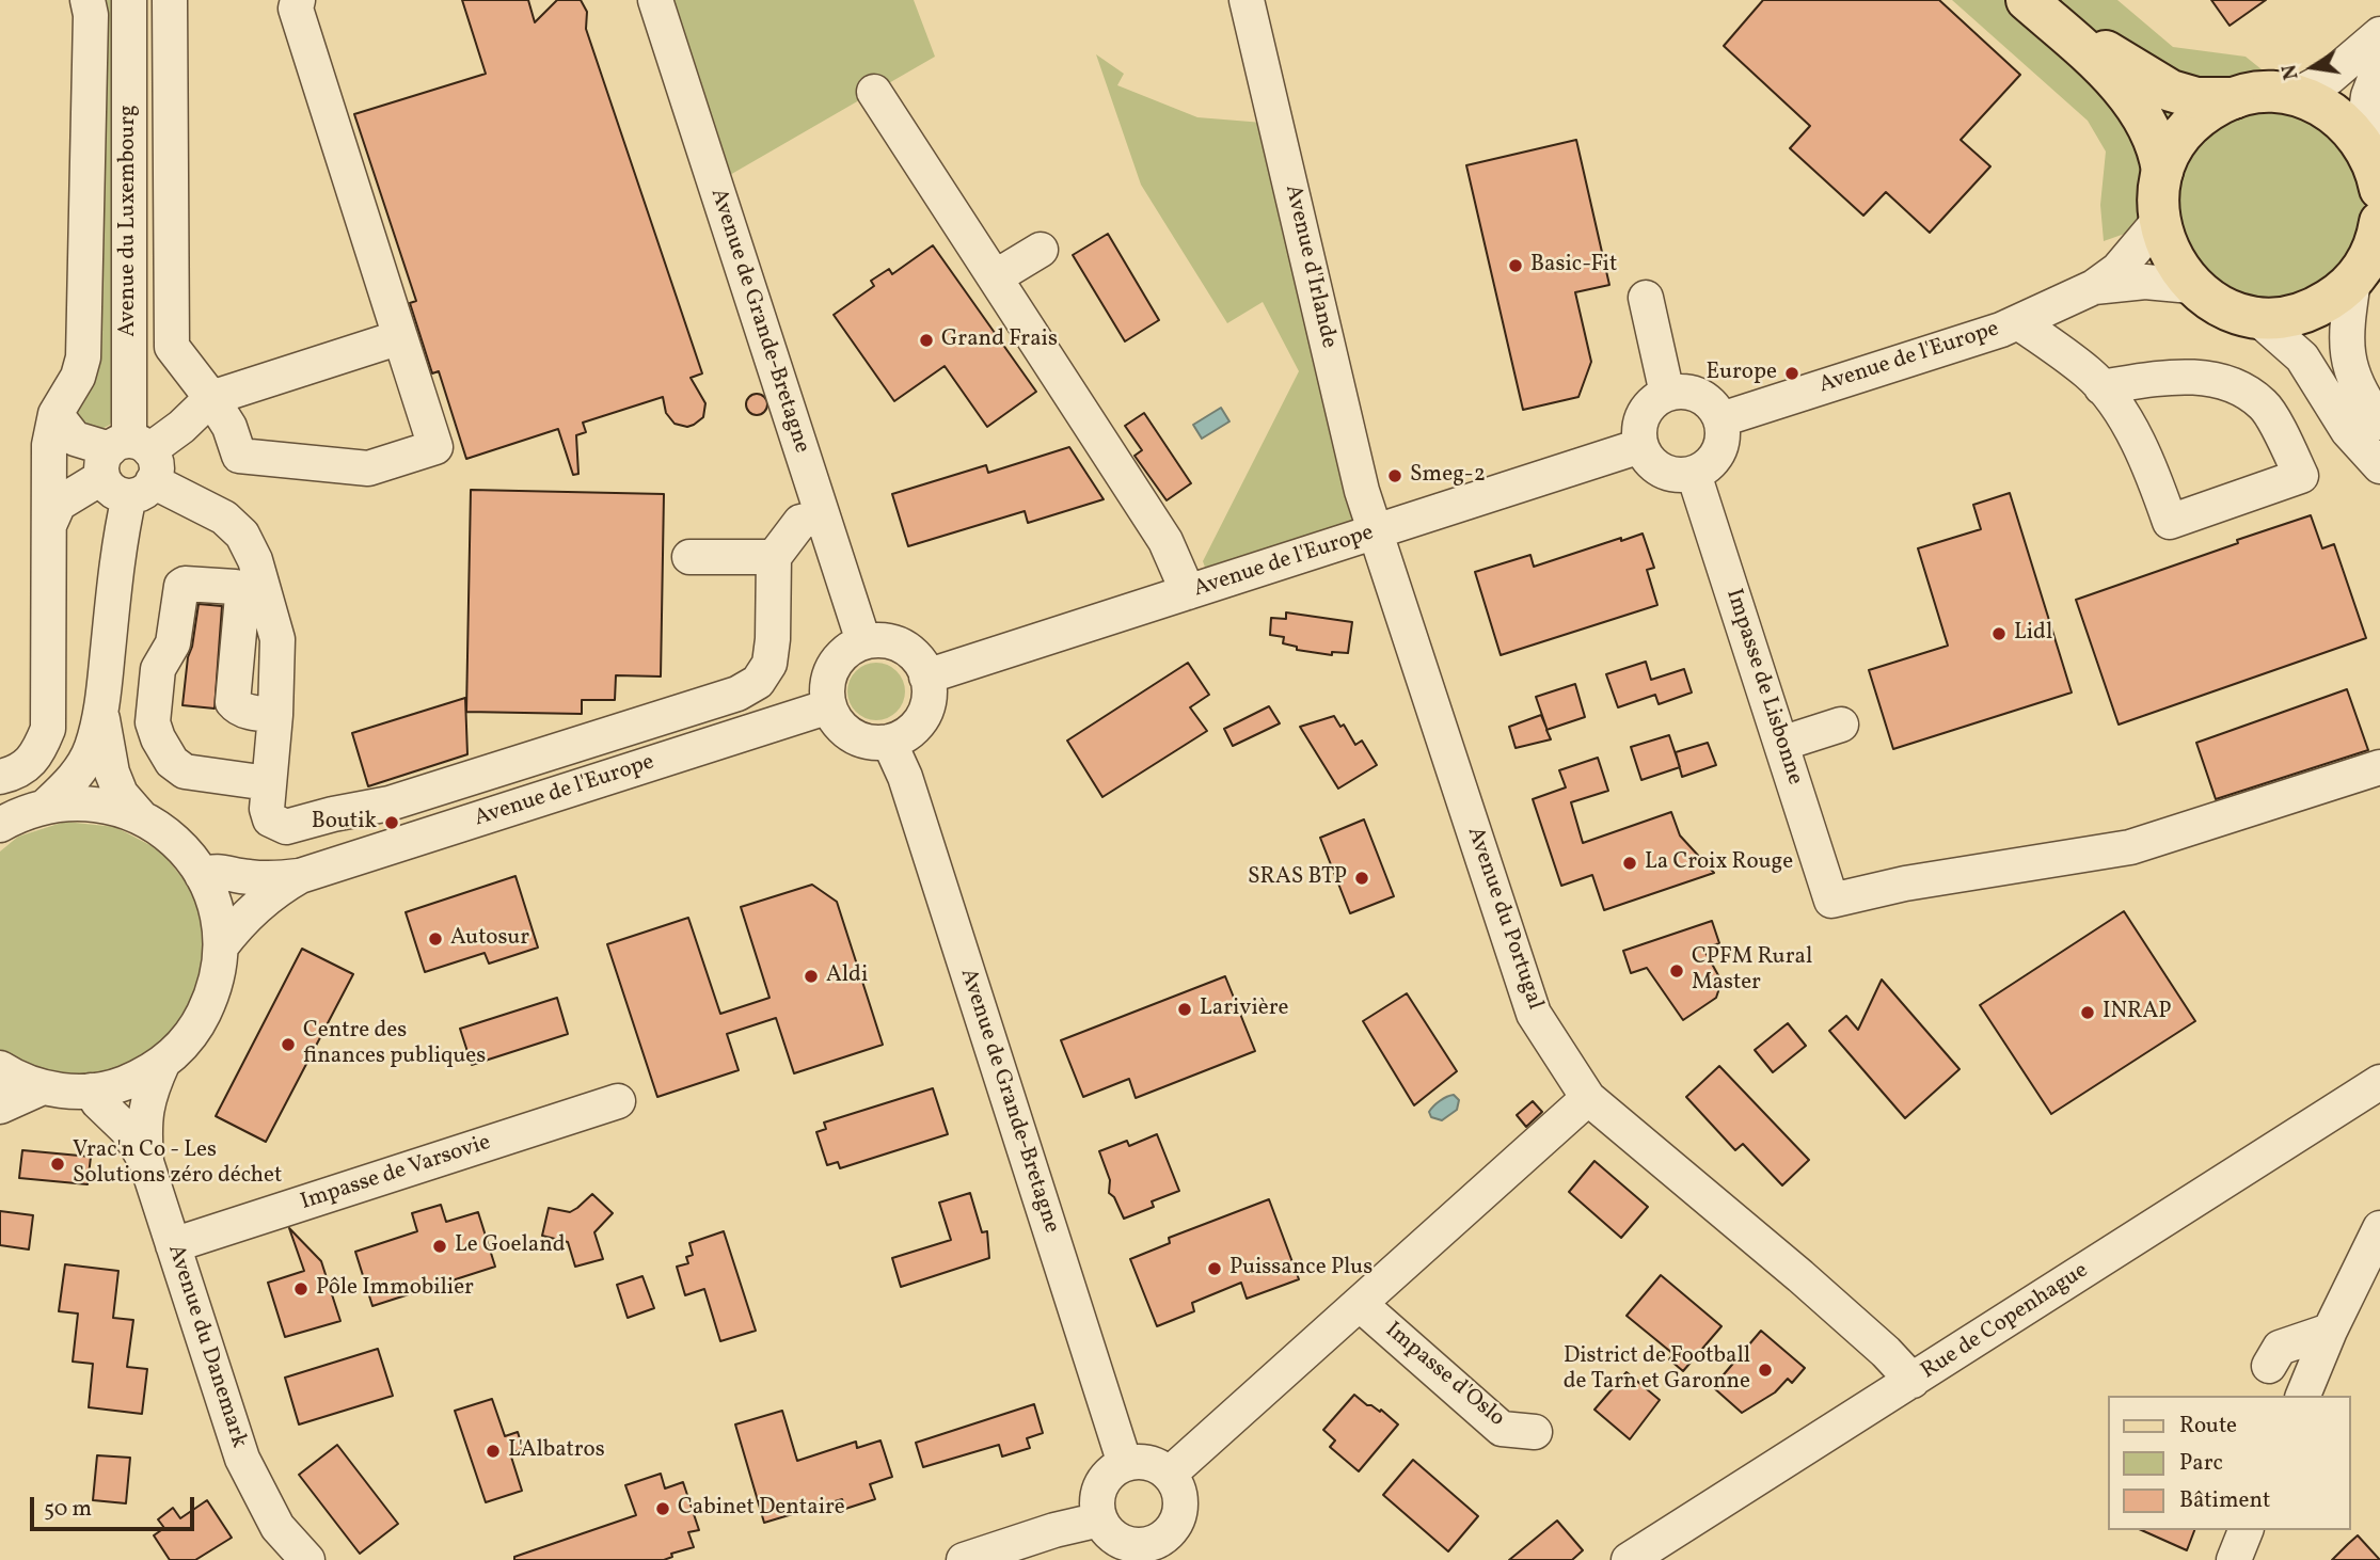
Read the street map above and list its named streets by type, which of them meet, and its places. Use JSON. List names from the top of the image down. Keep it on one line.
{"streets":{"street":["Avenue du Luxembourg","Avenue d'Irlande","Avenue de Grande-Bretagne","Avenue de l'Europe","Impasse de Lisbonne","Avenue du Portugal","Impasse de Varsovie","Rue de Copenhague","Avenue du Danemark","Impasse d'Oslo"]},"crossings":[["Avenue d'Irlande","Avenue de l'Europe"],["Avenue d'Irlande","Avenue du Portugal"],["Avenue de Grande-Bretagne","Avenue de l'Europe"],["Avenue de l'Europe","Impasse de Lisbonne"],["Avenue de l'Europe","Avenue du Portugal"],["Avenue du Portugal","Rue de Copenhague"],["Impasse de Varsovie","Avenue du Danemark"]],"places":["Basic-Fit","Grand Frais","Europe","Smeg-2","Lidl","Boutik","La Croix Rouge","SRAS BTP","Autosur","CPFM Rural Master","Aldi","Larivière","INRAP","Centre des finances publiques","Vrac'n Co - Les Solutions zéro déchet","Le Goeland","Puissance Plus","Pôle Immobilier","District de Football de Tarn et Garonne","L'Albatros","Cabinet Dentaire"],"legend":["Route","Parc","Bâtiment"],"scale_bar":"50 m","north":"left"}
